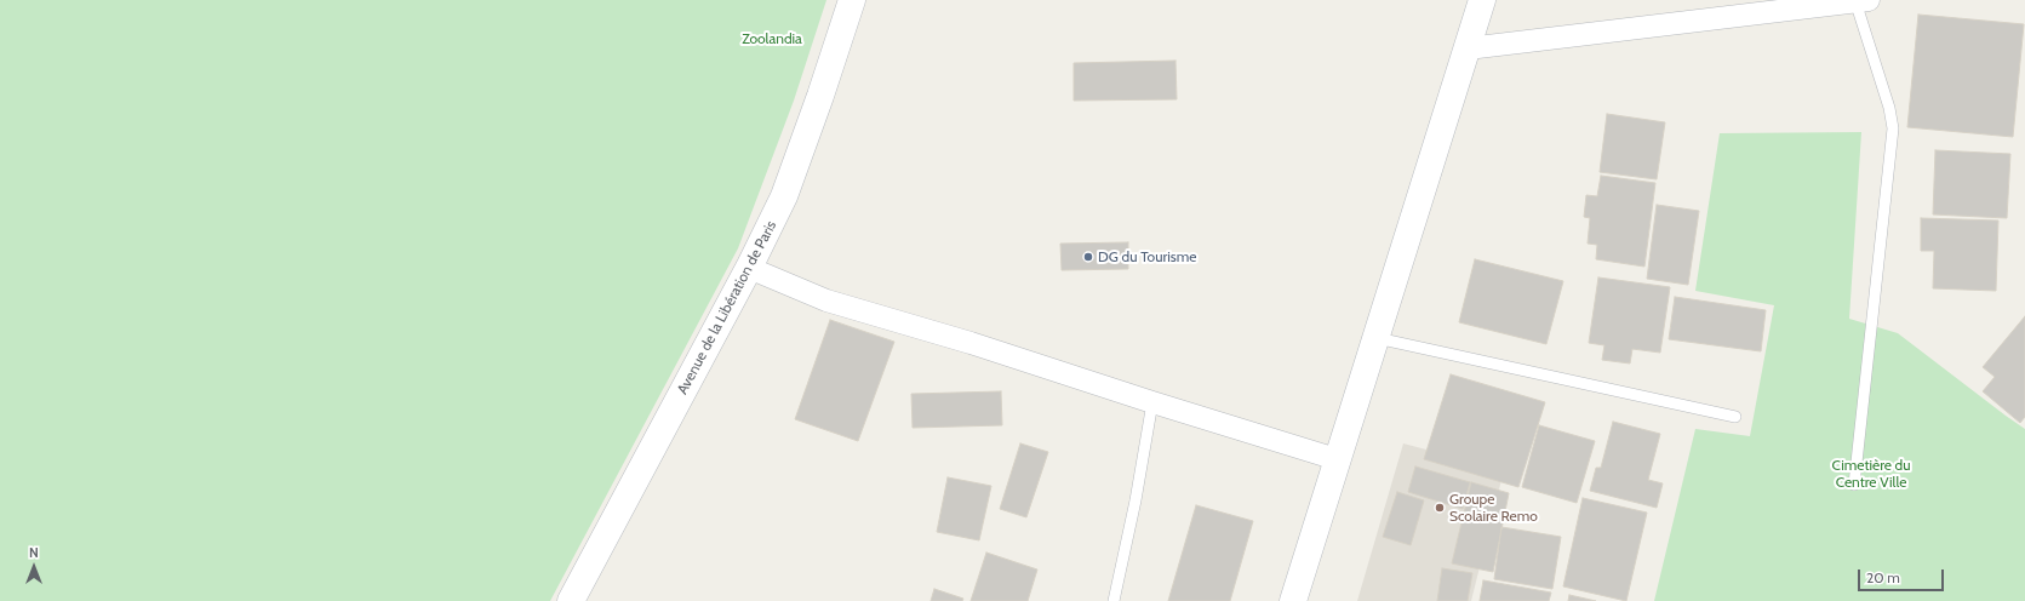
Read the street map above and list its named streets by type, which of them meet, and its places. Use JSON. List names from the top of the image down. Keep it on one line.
{"streets":{"street":["Avenue de la Libération de Paris"]},"parks":["Zoolandia","Cimetière du Centre Ville"],"places":["DG du Tourisme","Groupe Scolaire Remo"],"scale_bar":"20 m","north":"top"}
